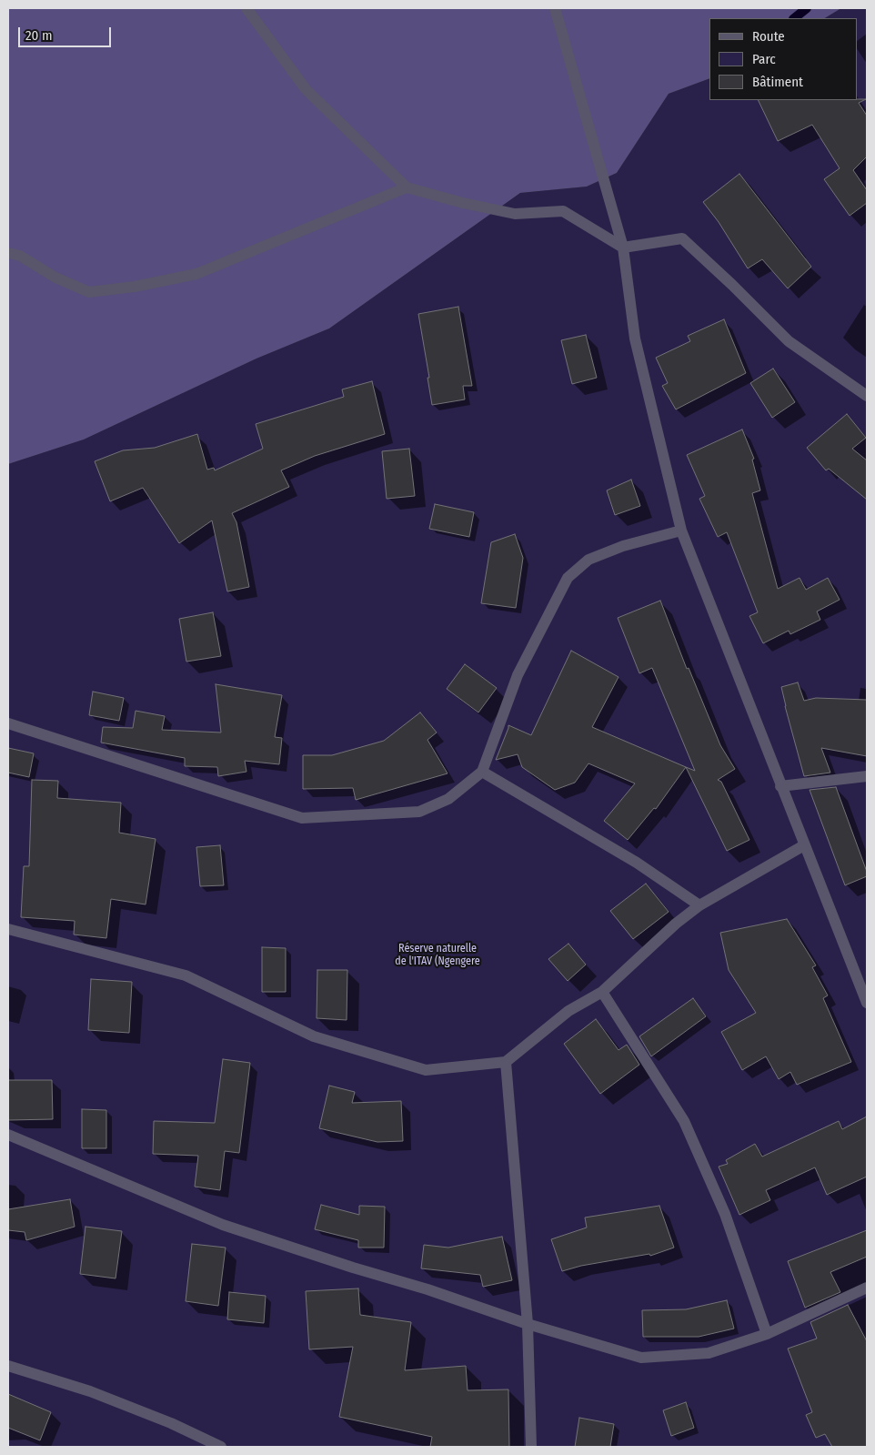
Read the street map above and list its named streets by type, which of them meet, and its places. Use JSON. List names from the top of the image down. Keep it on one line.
{"parks":["Réserve naturelle de l'ITAV (Ngengere"],"legend":["Route","Parc","Bâtiment"],"scale_bar":"20 m"}
